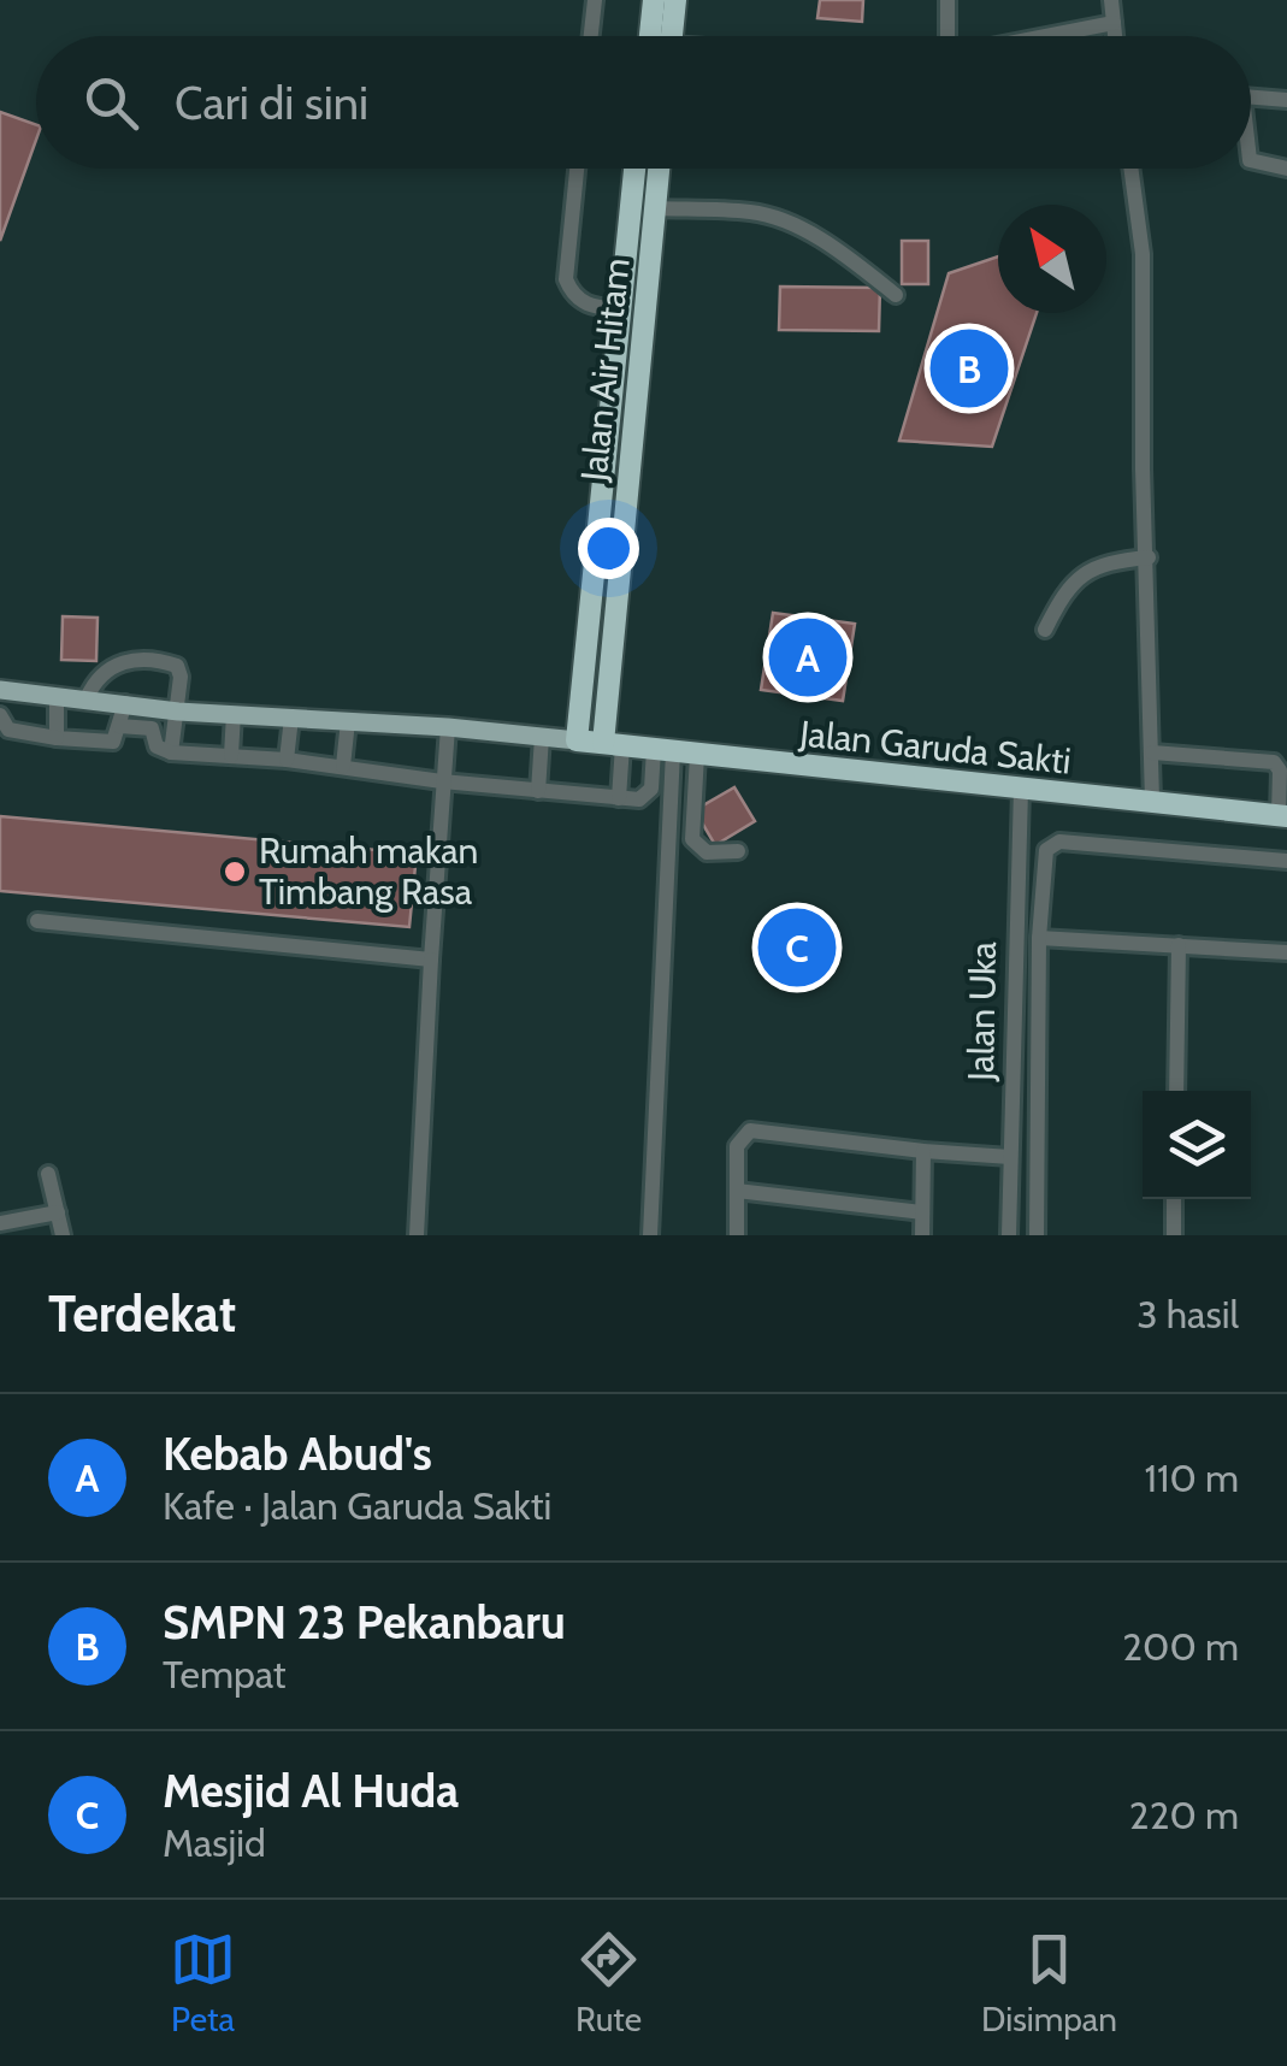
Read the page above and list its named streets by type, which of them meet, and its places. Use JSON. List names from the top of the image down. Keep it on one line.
{"streets":{"highway":["Jalan Air Hitam","Jalan Garuda Sakti"],"street":["Jalan Uka"]},"crossings":[["Jalan Air Hitam","Jalan Garuda Sakti"],["Jalan Garuda Sakti","Jalan Uka"]],"places":["Rumah makan Timbang Rasa"],"north":"top left","page":{"search":"Cari di sini","pins":["B","A","C"],"heading":["Terdekat","3 hasil"],"list":[{"mark":"A","name":"Kebab Abud's","note":"Kafe · Jalan Garuda Sakti","value":"110 m"},{"mark":"B","name":"SMPN 23 Pekanbaru","note":"Tempat","value":"200 m"},{"mark":"C","name":"Mesjid Al Huda","note":"Masjid","value":"220 m"}],"nav":["Peta","Rute","Disimpan"]}}
